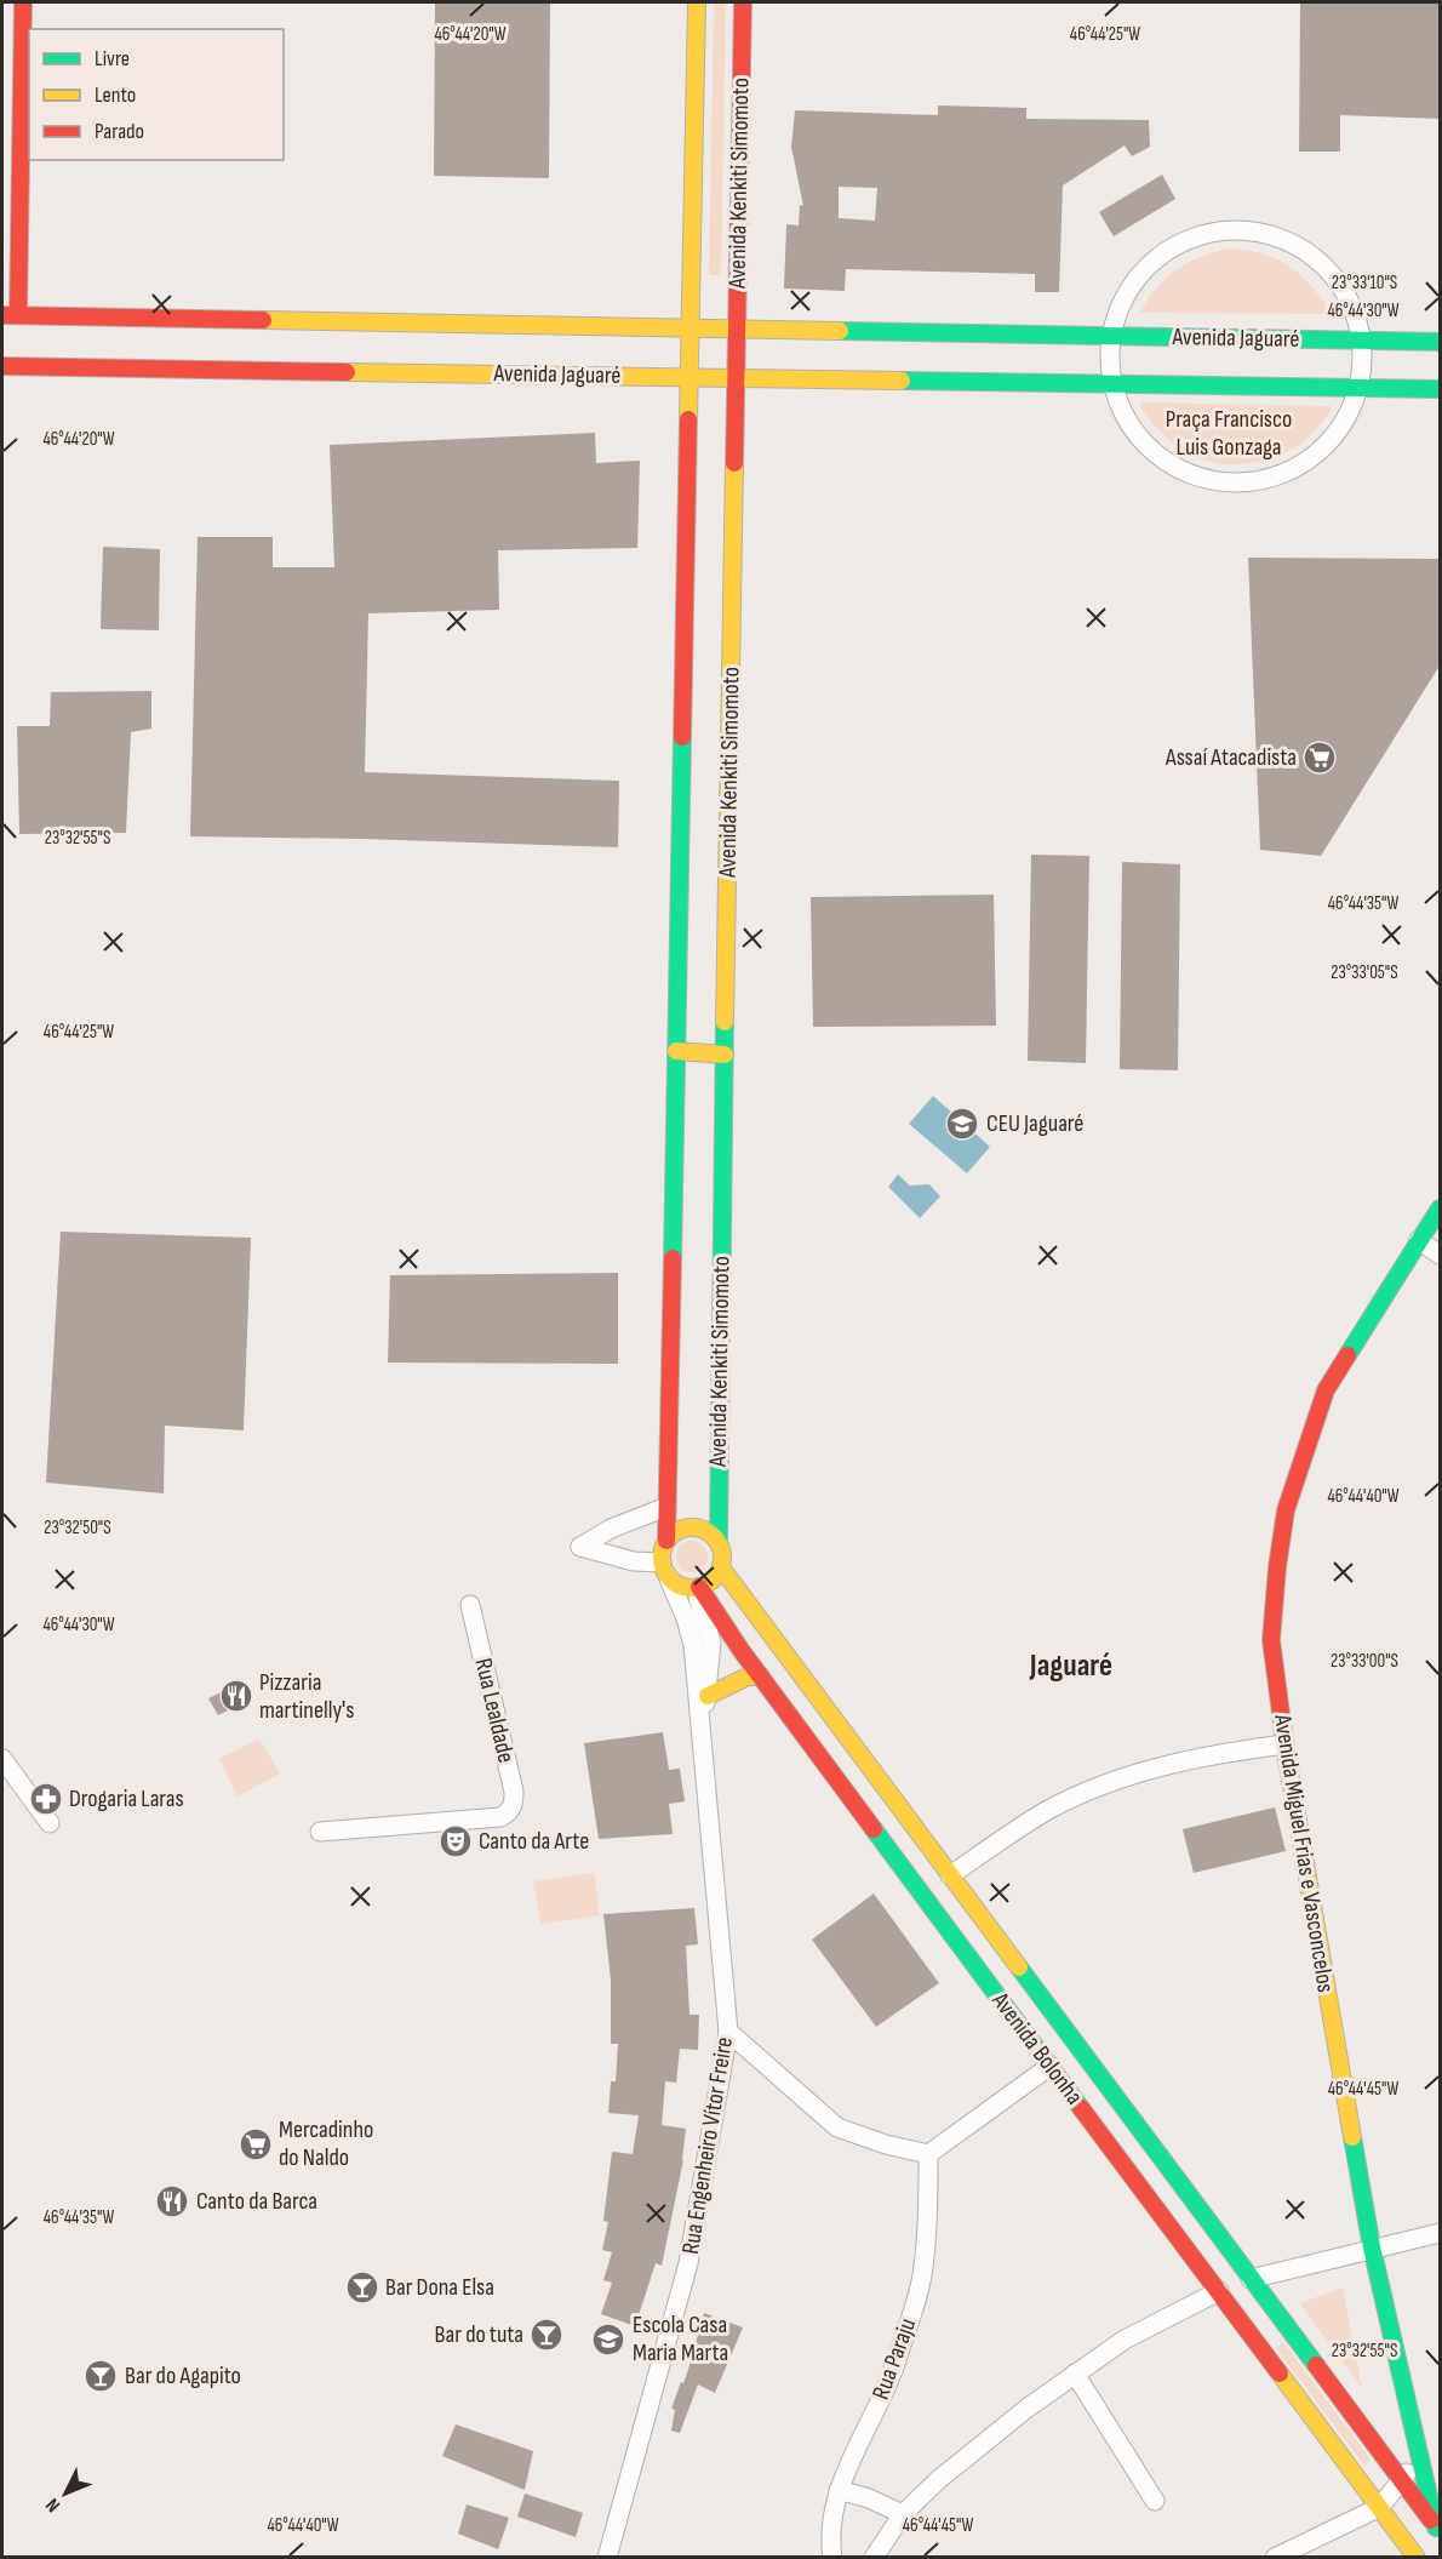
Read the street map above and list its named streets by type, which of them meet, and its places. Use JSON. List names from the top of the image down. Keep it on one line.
{"streets":{"main road":["Avenida Kenkiti Simomoto","Avenida Jaguaré","Avenida Miguel Frias e Vasconcelos","Avenida Bolonha"],"street":["Rua Lealdade","Rua Engenheiro Vítor Freire","Rua Paraju"]},"crossings":[["Avenida Kenkiti Simomoto","Avenida Jaguaré"],["Avenida Kenkiti Simomoto","Avenida Bolonha"],["Avenida Kenkiti Simomoto","Rua Engenheiro Vítor Freire"],["Avenida Miguel Frias e Vasconcelos","Avenida Bolonha"],["Avenida Bolonha","Rua Engenheiro Vítor Freire"]],"districts":["Jaguaré"],"parks":["Praça Francisco Luis Gonzaga"],"places":{"supermarket":["Assaí Atacadista","Mercadinho do Naldo"],"school or university":["CEU Jaguaré","Escola Casa Maria Marta"],"restaurant":["Pizzaria martinelly's","Canto da Barca"],"pharmacy":["Drogaria Laras"],"theatre":["Canto da Arte"],"bar":["Bar Dona Elsa","Bar do tuta","Bar do Agapito"]},"legend":["Livre","Lento","Parado"],"north":"bottom left","coordinates":["46°44'20\"W","46°44'25\"W","23°33'10\"S","46°44'30\"W","23°32'55\"S","46°44'35\"W","23°33'05\"S","46°44'40\"W","23°32'50\"S","23°33'00\"S","46°44'45\"W"]}
